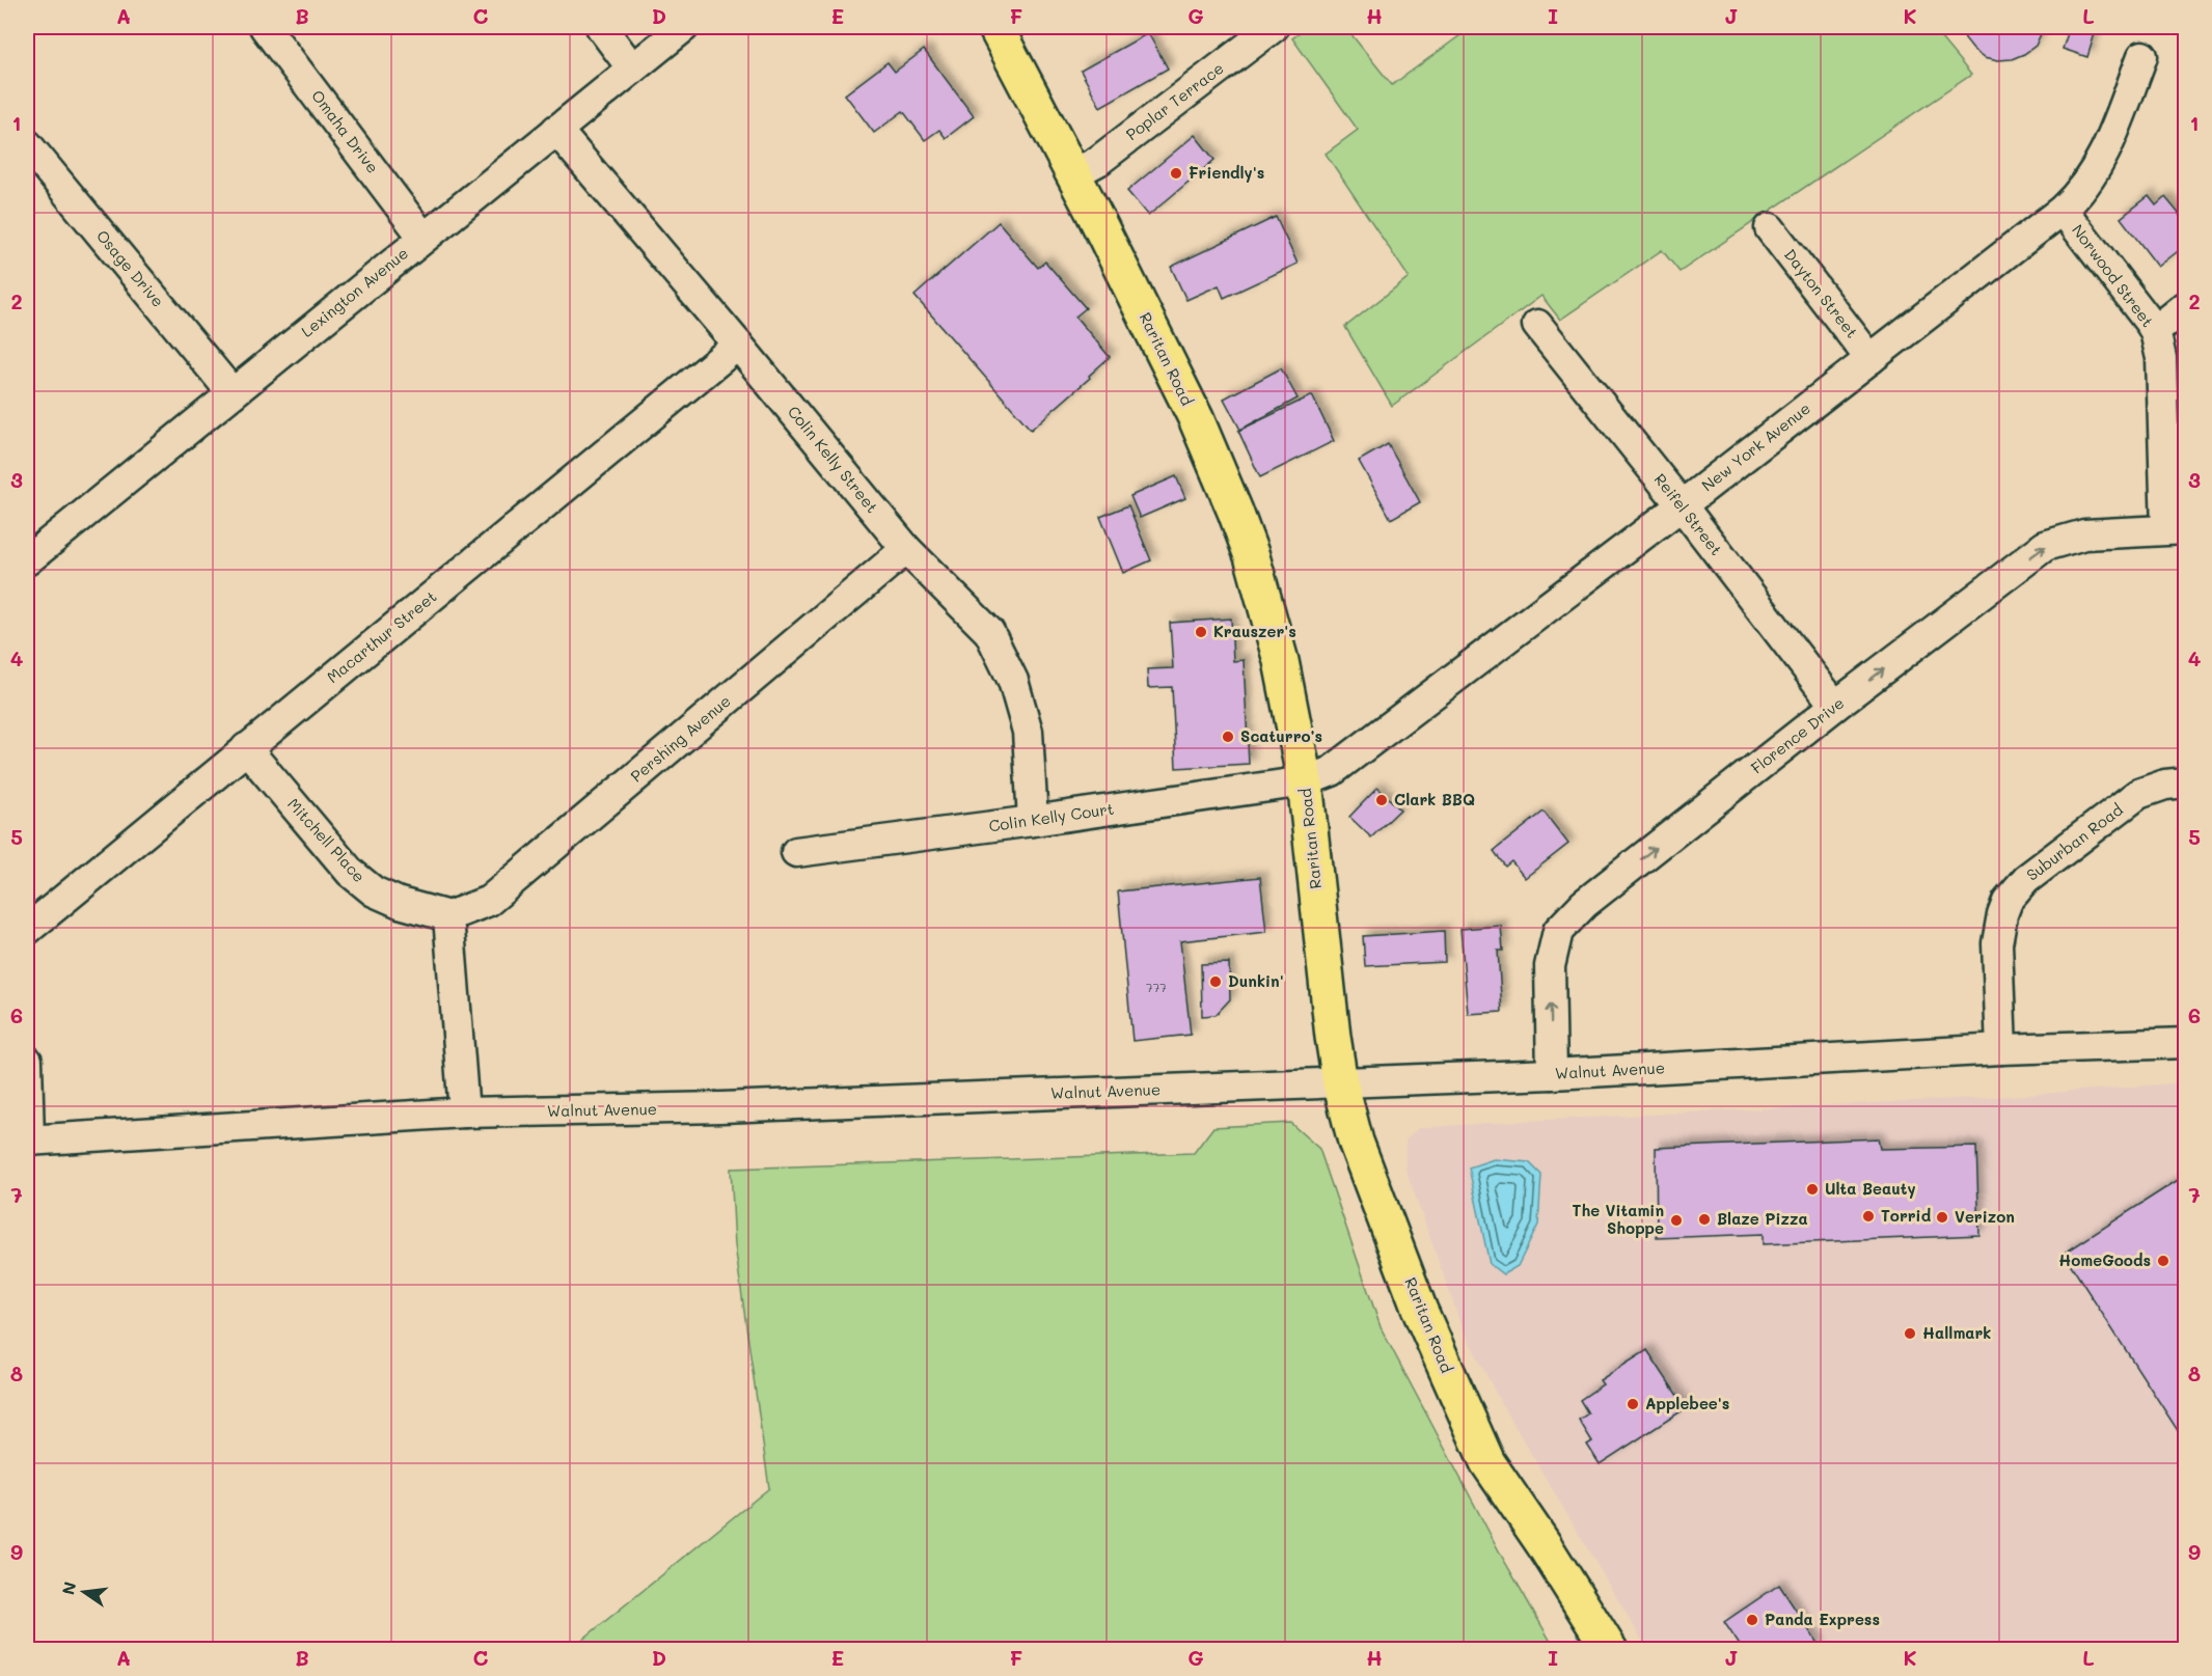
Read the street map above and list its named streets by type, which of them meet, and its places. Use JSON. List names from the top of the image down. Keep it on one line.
{"streets":{"main road":["Raritan Road"],"street":["Poplar Terrace","Omaha Drive","Osage Drive","Norwood Street","Lexington Avenue","Dayton Street","New York Avenue","Colin Kelly Street","Reifel Street","Macarthur Street","Florence Drive","Pershing Avenue","Colin Kelly Court","Mitchell Place","Suburban Road","Walnut Avenue"]},"crossings":[["Poplar Terrace","Raritan Road"],["Omaha Drive","Lexington Avenue"],["Osage Drive","Lexington Avenue"],["Norwood Street","New York Avenue"],["Norwood Street","Florence Drive"],["Lexington Avenue","Colin Kelly Street"],["Dayton Street","New York Avenue"],["Raritan Road","New York Avenue"],["Raritan Road","Colin Kelly Court"],["Raritan Road","Walnut Avenue"],["New York Avenue","Reifel Street"],["New York Avenue","Colin Kelly Court"],["Colin Kelly Street","Macarthur Street"],["Colin Kelly Street","Pershing Avenue"],["Colin Kelly Street","Colin Kelly Court"],["Reifel Street","Florence Drive"],["Macarthur Street","Mitchell Place"],["Florence Drive","Walnut Avenue"],["Pershing Avenue","Mitchell Place"],["Suburban Road","Walnut Avenue"]],"one_way":["Florence Drive"],"places":["Friendly's","Krauszer's","Scaturro's","Clark BBQ","Dunkin'","Ulta Beauty","Torrid","Verizon","Blaze Pizza","The Vitamin Shoppe","HomeGoods","Hallmark","Applebee's","Panda Express"],"house_numbers":["777"],"north":"left","grid":{"columns":["A","B","C","D","E","F","G","H","I","J","K","L"],"rows":["1","2","3","4","5","6","7","8","9"]}}
